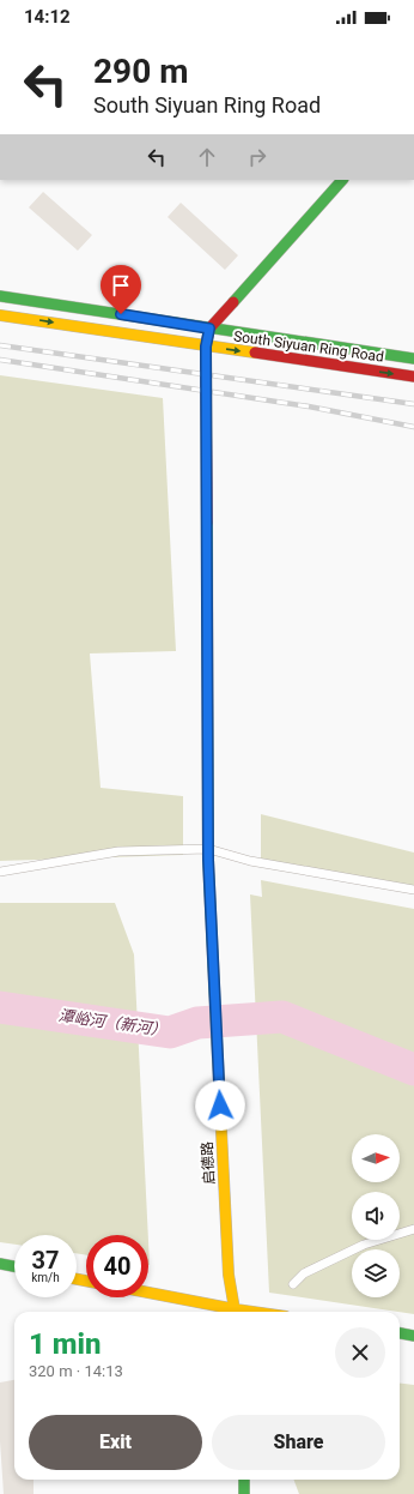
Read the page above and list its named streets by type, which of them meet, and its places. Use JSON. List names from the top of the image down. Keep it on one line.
{"streets":{"street":["South Siyuan Ring Road","启德路"]},"crossings":[["South Siyuan Ring Road","启德路"]],"water":["潭峪河（新河）"],"north":"right","page":{"status":"14:12","turn":["290 m","South Siyuan Ring Road"],"speed":"37 km/h","limit":"40","heading":["1 min","320 m · 14:13"],"buttons":["Exit","Share"]}}
